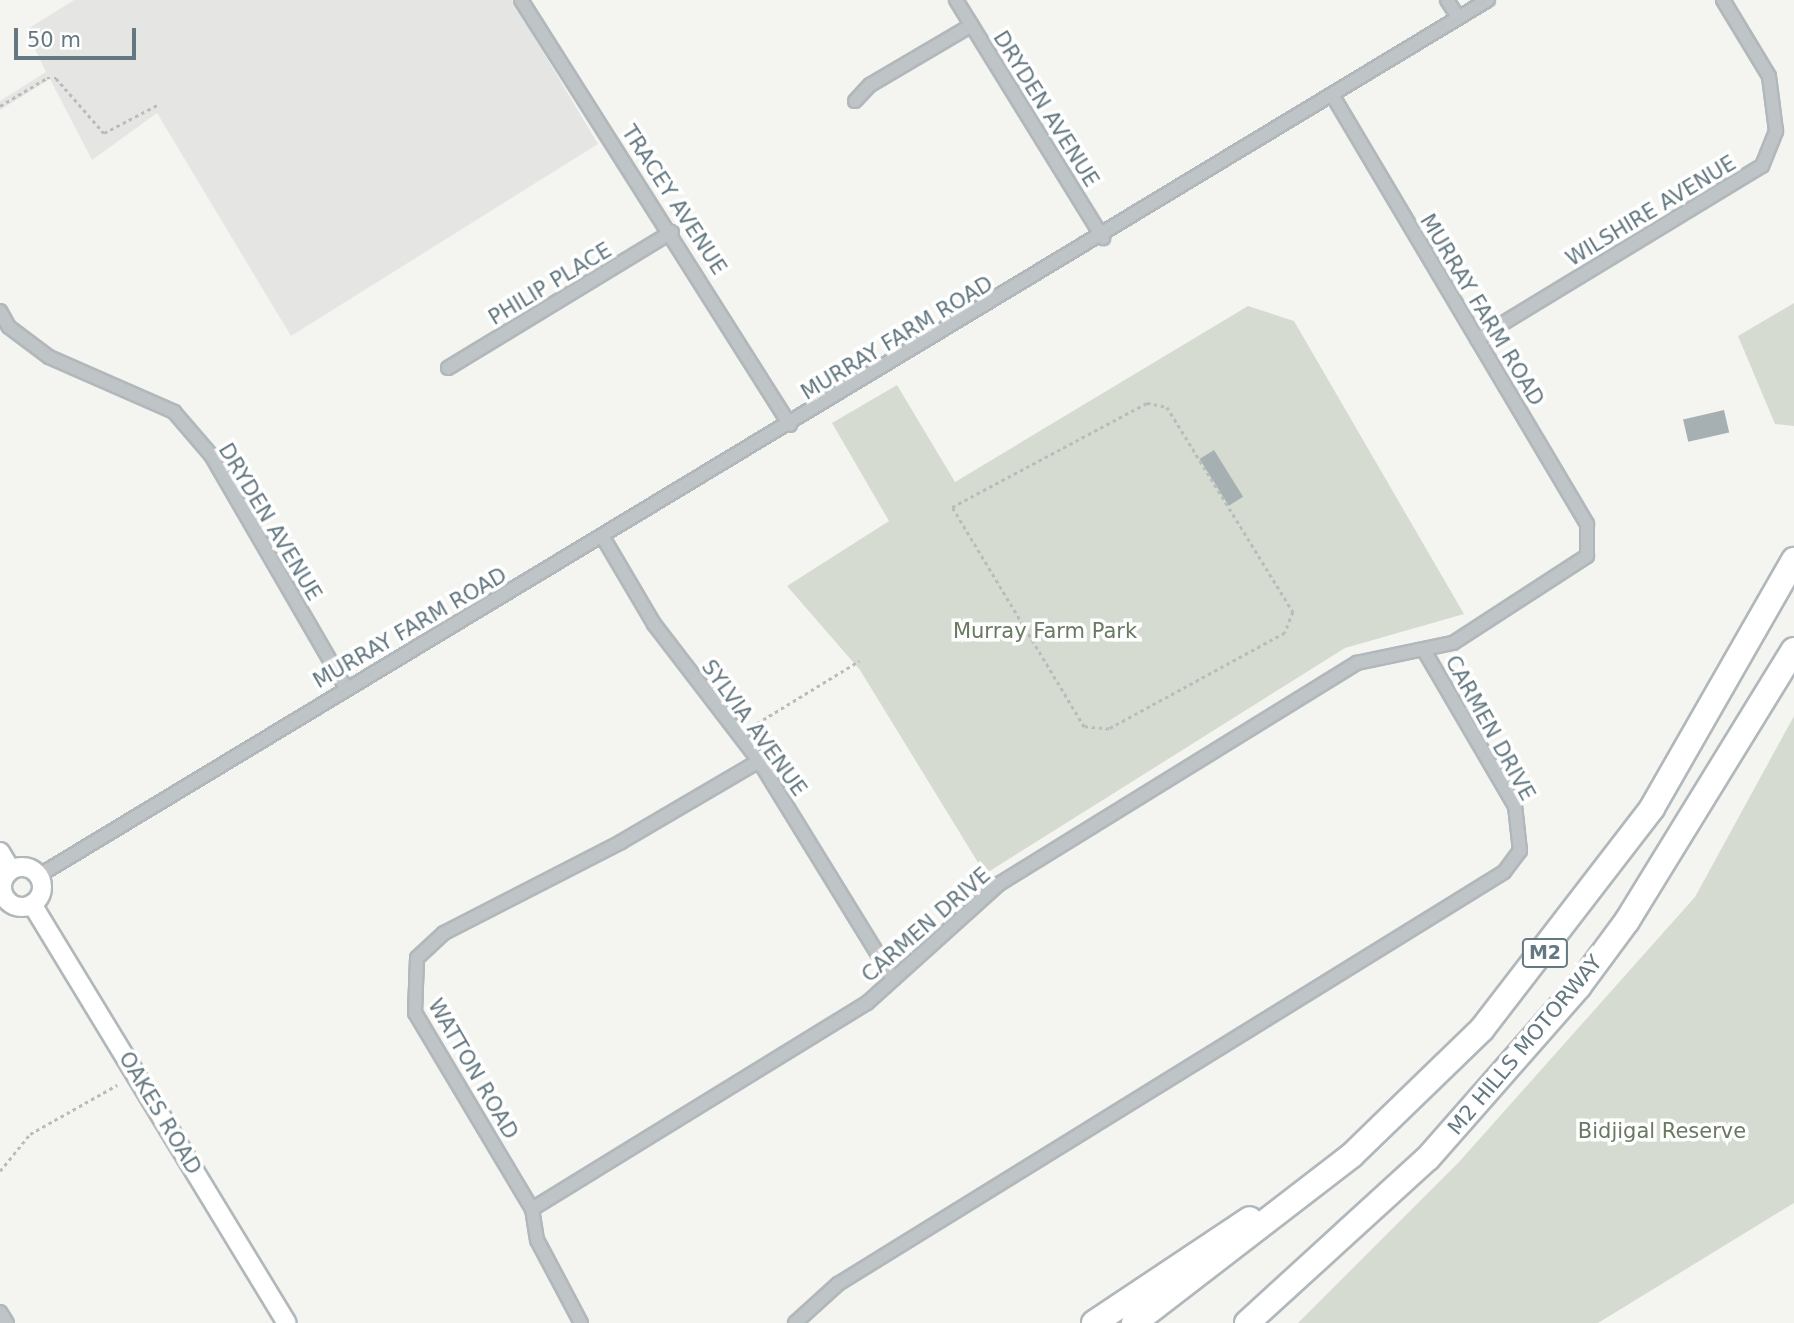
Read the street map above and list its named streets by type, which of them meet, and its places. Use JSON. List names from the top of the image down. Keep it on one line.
{"streets":{"highway":["M2","M2 HILLS MOTORWAY"],"main road":["OAKES ROAD"],"street":["DRYDEN AVENUE","TRACEY AVENUE","WILSHIRE AVENUE","PHILIP PLACE","MURRAY FARM ROAD","SYLVIA AVENUE","CARMEN DRIVE","WATTON ROAD"]},"crossings":[["DRYDEN AVENUE","MURRAY FARM ROAD"],["TRACEY AVENUE","PHILIP PLACE"],["TRACEY AVENUE","MURRAY FARM ROAD"],["WILSHIRE AVENUE","MURRAY FARM ROAD"],["MURRAY FARM ROAD","SYLVIA AVENUE"],["MURRAY FARM ROAD","CARMEN DRIVE"],["MURRAY FARM ROAD","OAKES ROAD"],["SYLVIA AVENUE","CARMEN DRIVE"],["SYLVIA AVENUE","WATTON ROAD"],["CARMEN DRIVE","WATTON ROAD"]],"parks":["Murray Farm Park","Bidjigal Reserve"],"scale_bar":"50 m"}
